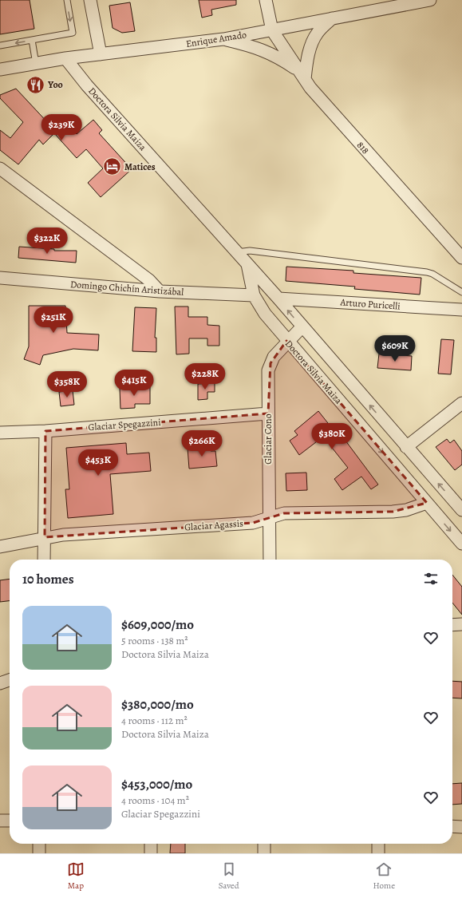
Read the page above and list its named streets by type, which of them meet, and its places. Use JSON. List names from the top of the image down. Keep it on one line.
{"streets":{"street":["Enrique Amado","Doctora Silvia Maiza","818","Domingo Chichín Aristizábal","Arturo Puricelli","Glaciar Spegazzini","Glaciar Cono","Glaciar Agassis"]},"crossings":[["Enrique Amado","Doctora Silvia Maiza"],["Enrique Amado","818"],["Doctora Silvia Maiza","Domingo Chichín Aristizábal"],["Doctora Silvia Maiza","Arturo Puricelli"],["Doctora Silvia Maiza","Glaciar Cono"],["Doctora Silvia Maiza","Glaciar Agassis"],["Glaciar Spegazzini","Glaciar Cono"],["Glaciar Cono","Glaciar Agassis"]],"places":{"restaurant":["Yoo"],"hotel":["Matices"]},"page":{"price":["$239K","$322K","$251K","$609K","$228K","$415K","$358K","$380K","$266K","$453K"],"heading":"10 homes","list":[{"name":"$609,000/mo","note":"5 rooms · 138 m² · Doctora Silvia Maiza"},{"name":"$380,000/mo","note":"4 rooms · 112 m² · Doctora Silvia Maiza"},{"name":"$453,000/mo","note":"4 rooms · 104 m² · Glaciar Spegazzini"}],"tabs":["Map","Saved","Home"]}}
